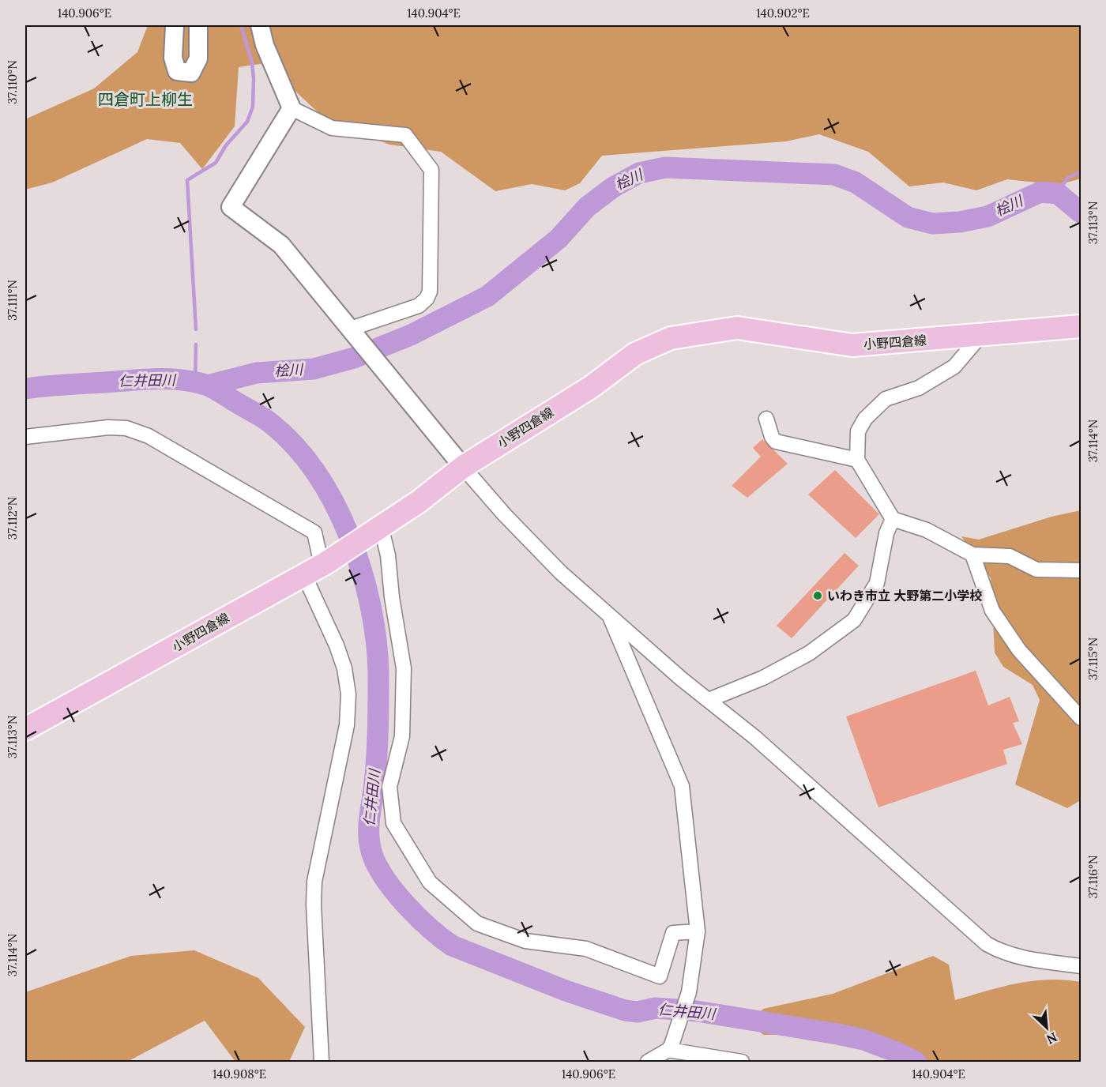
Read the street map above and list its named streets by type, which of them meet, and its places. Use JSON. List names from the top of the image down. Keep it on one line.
{"streets":{"main road":["小野四倉線"]},"districts":["四倉町上柳生"],"water":["桧川","仁井田川"],"places":["いわき市立 大野第二小学校"],"north":"bottom right","coordinates":["140.906°E","140.904°E","140.902°E","37.110°N","37.113°N","37.111°N","37.114°N","37.112°N","37.115°N","37.116°N","140.908°E"]}
